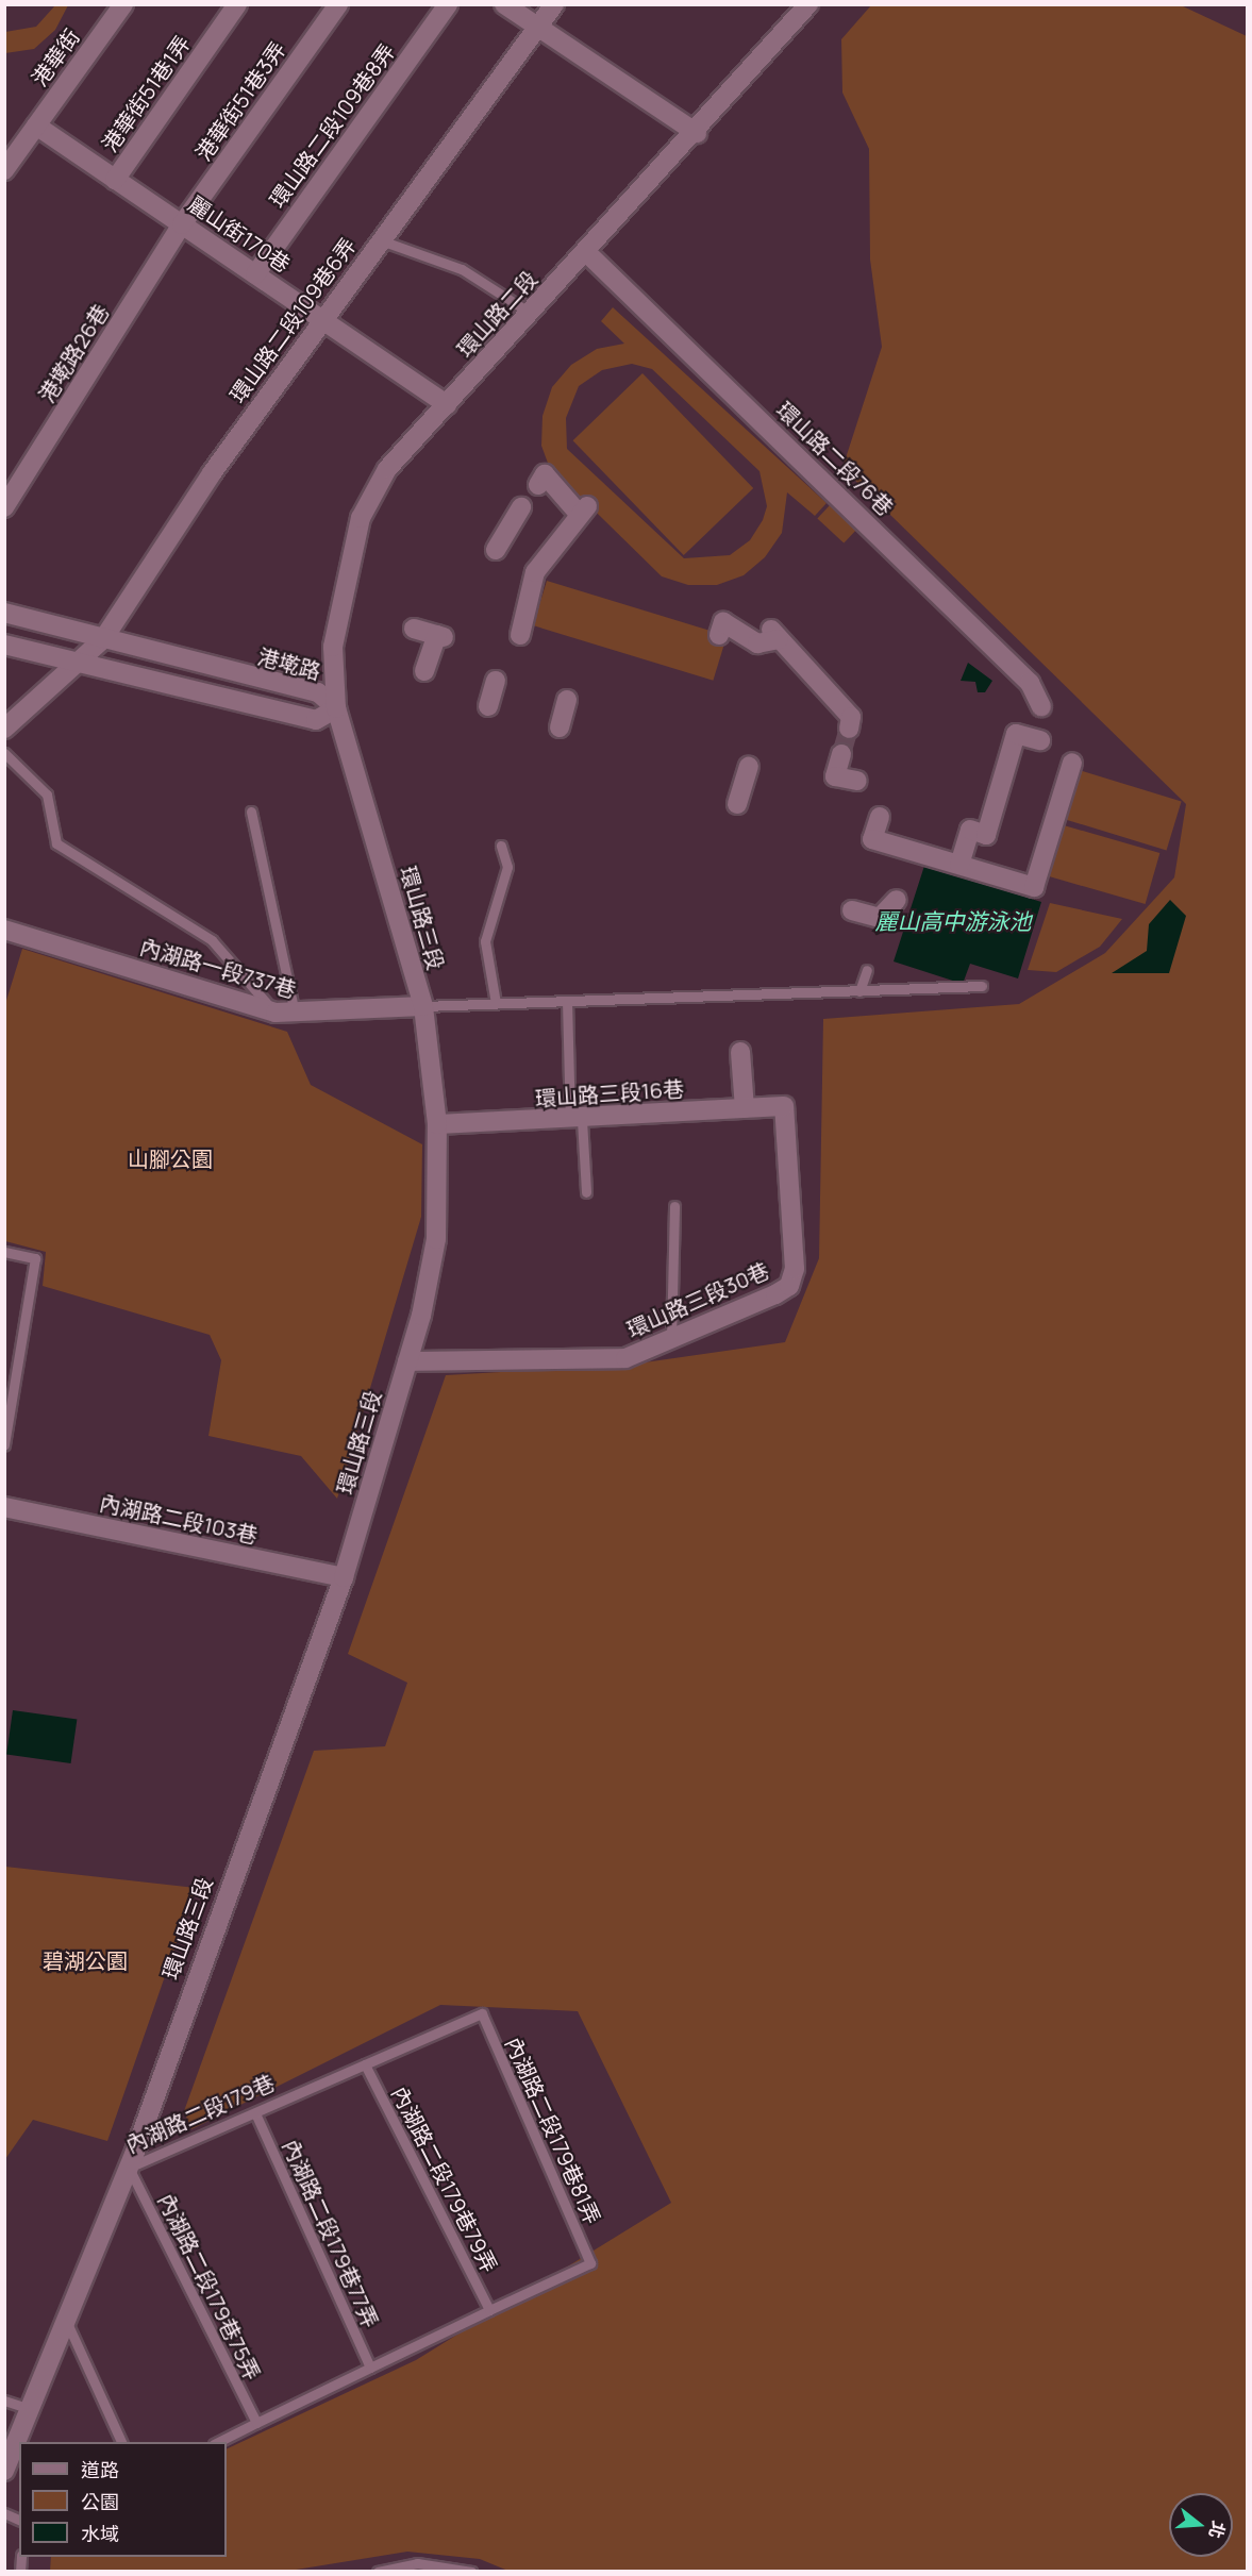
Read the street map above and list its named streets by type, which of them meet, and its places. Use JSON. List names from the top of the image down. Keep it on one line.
{"streets":{"street":["港華街","港華街51巷1弄","港華街51巷3弄","環山路二段109巷8弄","麗山街170巷","環山路二段","環山路二段109巷6弄","港墘路26巷","環山路二段76巷","港墘路","環山路三段","內湖路一段737巷","環山路三段16巷","環山路三段30巷","內湖路二段103巷","內湖路二段179巷"],"lane":["內湖路二段179巷81弄","內湖路二段179巷79弄","內湖路二段179巷77弄","內湖路二段179巷75弄"]},"crossings":[["港華街","麗山街170巷"],["港華街51巷1弄","麗山街170巷"],["港華街51巷3弄","麗山街170巷"],["港華街51巷3弄","港墘路26巷"],["環山路二段109巷8弄","麗山街170巷"],["麗山街170巷","環山路二段"],["麗山街170巷","環山路二段109巷6弄"],["麗山街170巷","港墘路26巷"],["環山路二段","環山路二段76巷"],["環山路二段","港墘路"],["環山路二段","環山路三段"],["環山路二段109巷6弄","港墘路"],["港墘路","環山路三段"],["環山路三段","內湖路一段737巷"],["環山路三段","環山路三段16巷"],["環山路三段","環山路三段30巷"],["環山路三段","內湖路二段103巷"],["環山路三段","內湖路二段179巷"],["環山路三段","內湖路二段179巷75弄"],["環山路三段16巷","環山路三段30巷"],["內湖路二段179巷","內湖路二段179巷81弄"],["內湖路二段179巷","內湖路二段179巷79弄"],["內湖路二段179巷","內湖路二段179巷77弄"],["內湖路二段179巷","內湖路二段179巷75弄"],["內湖路二段179巷81弄","內湖路二段179巷79弄"]],"water":["麗山高中游泳池"],"parks":["山腳公園","碧湖公園"],"legend":["道路","公園","水域"],"north":"right"}
